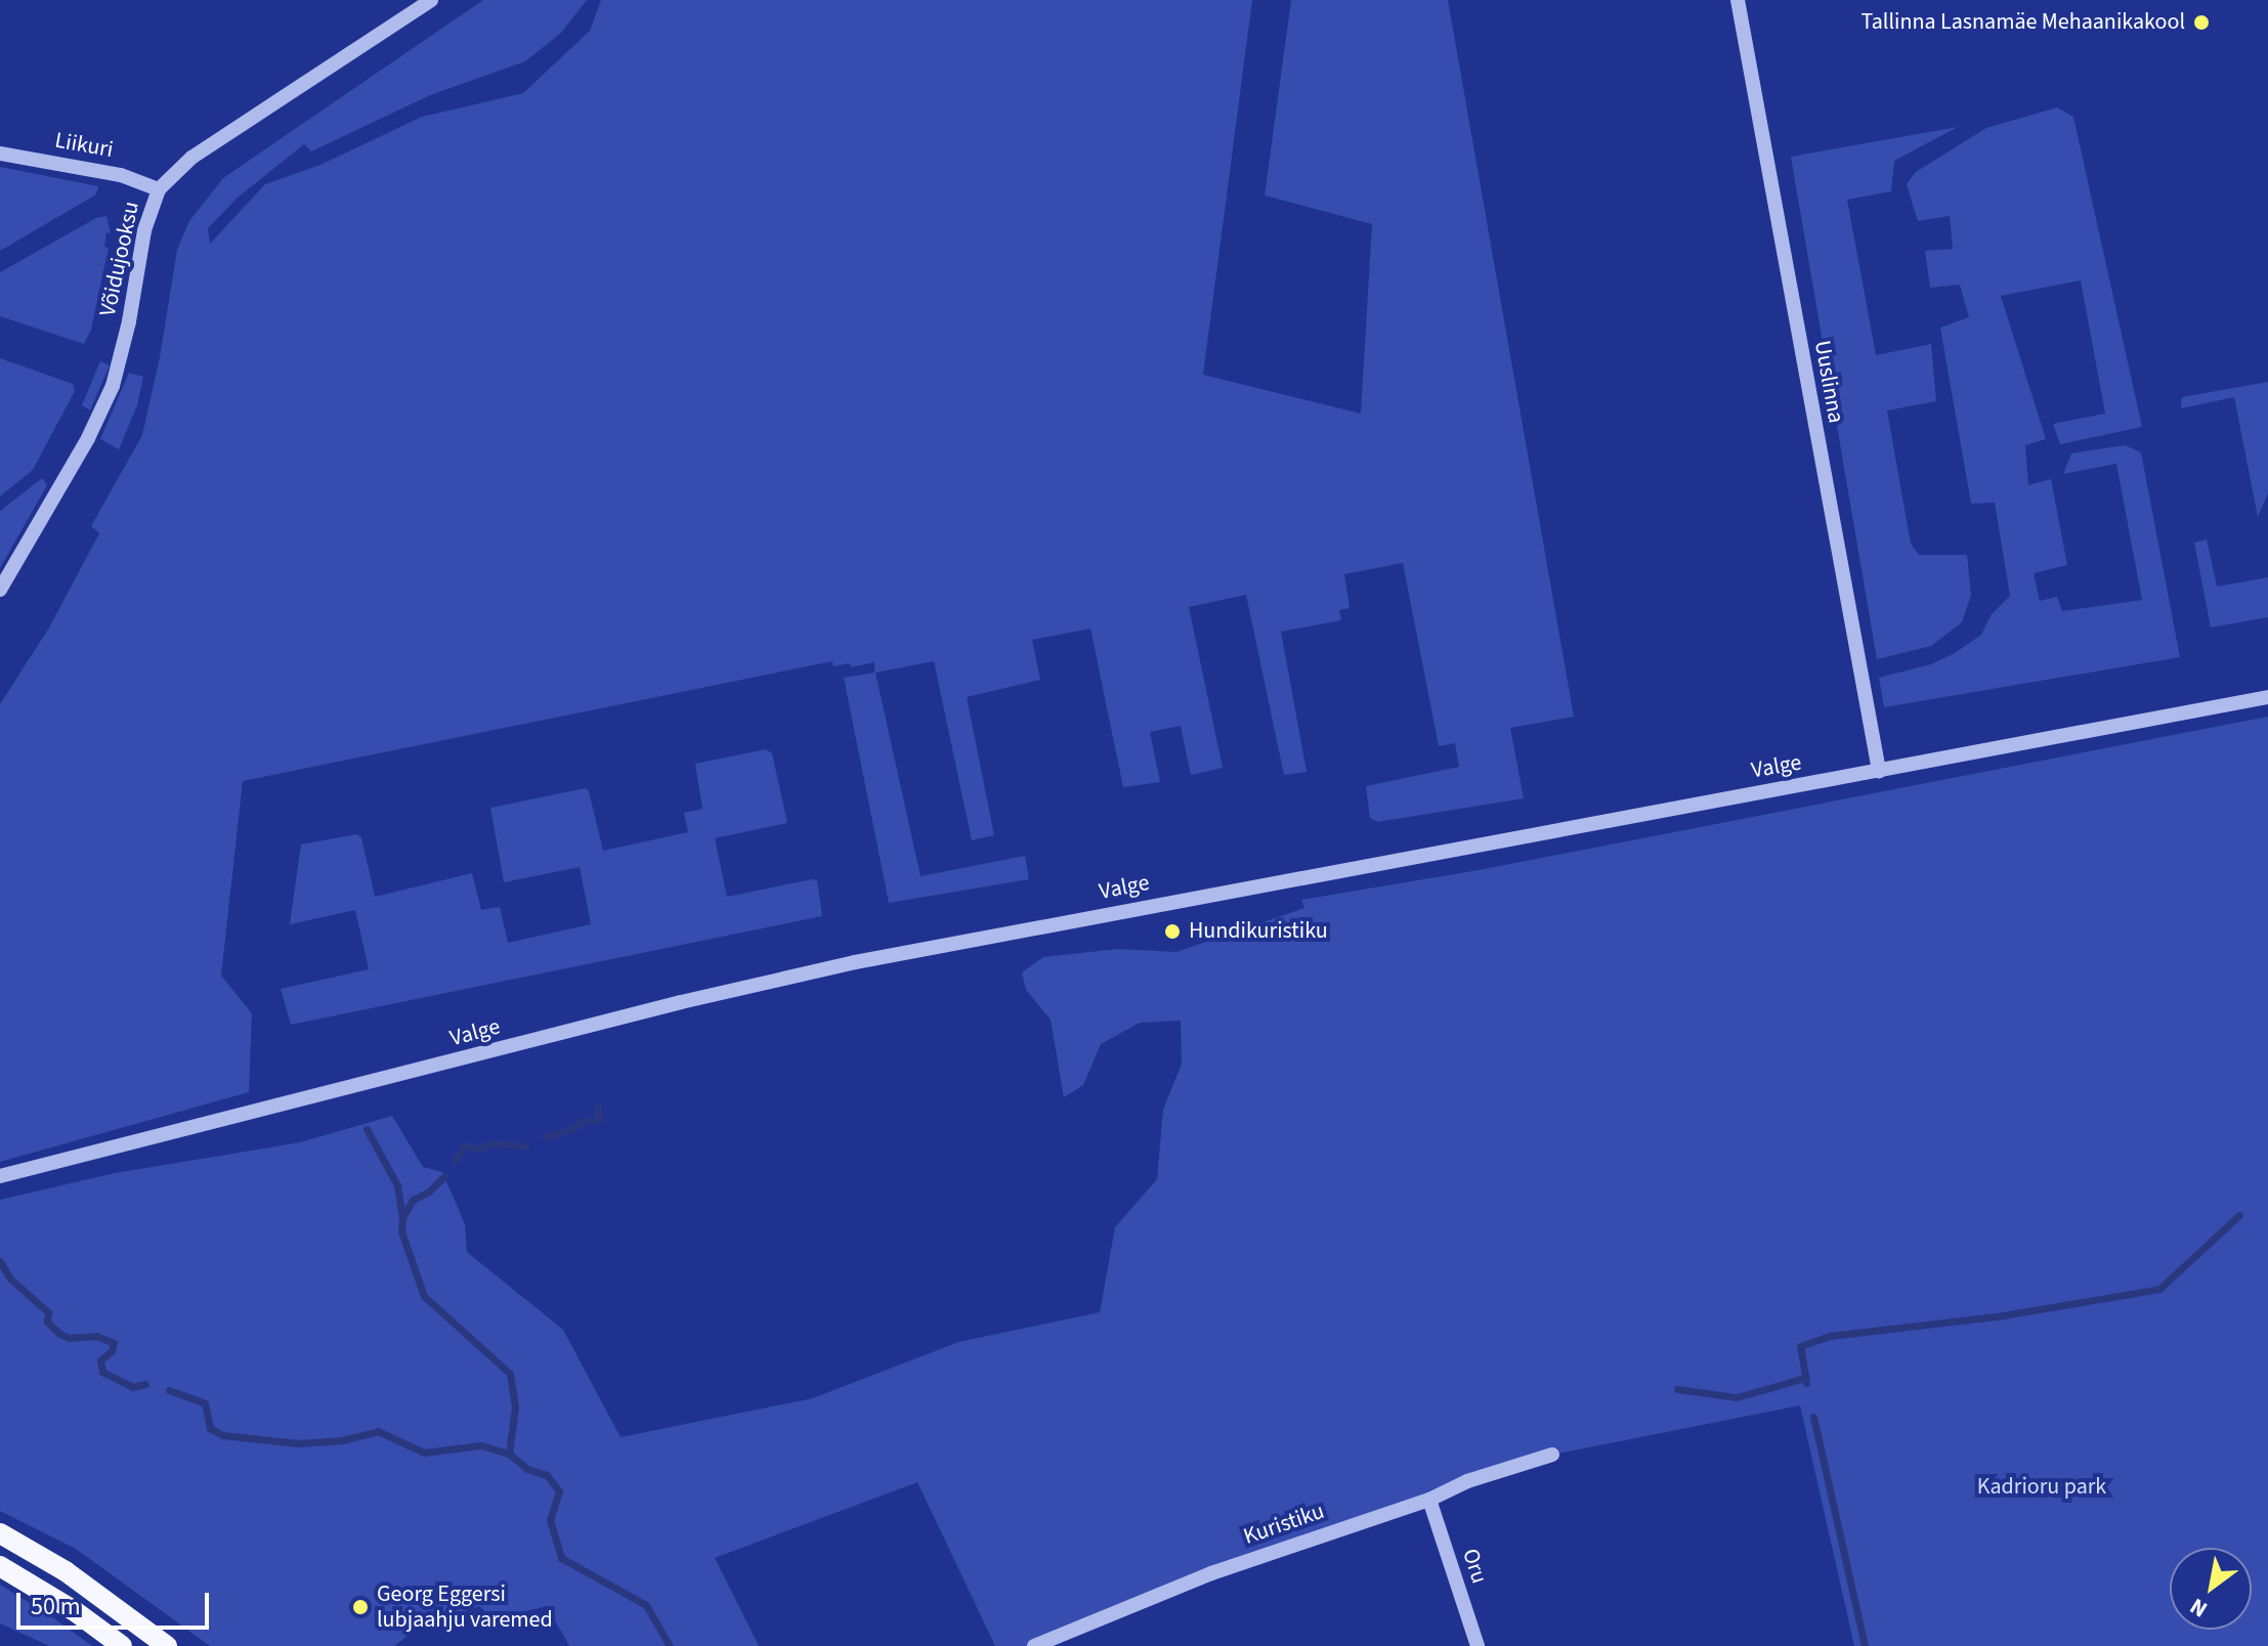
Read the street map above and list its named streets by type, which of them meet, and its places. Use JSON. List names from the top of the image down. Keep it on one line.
{"streets":{"street":["Liikuri","Võidujooksu","Uuslinna","Valge","Kuristiku","Oru"]},"crossings":[["Liikuri","Võidujooksu"],["Uuslinna","Valge"],["Kuristiku","Oru"]],"parks":["Kadrioru park"],"places":["Tallinna Lasnamäe Mehaanikakool","Hundikuristiku","Georg Eggersi lubjaahju varemed"],"scale_bar":"50 m","north":"bottom left"}
